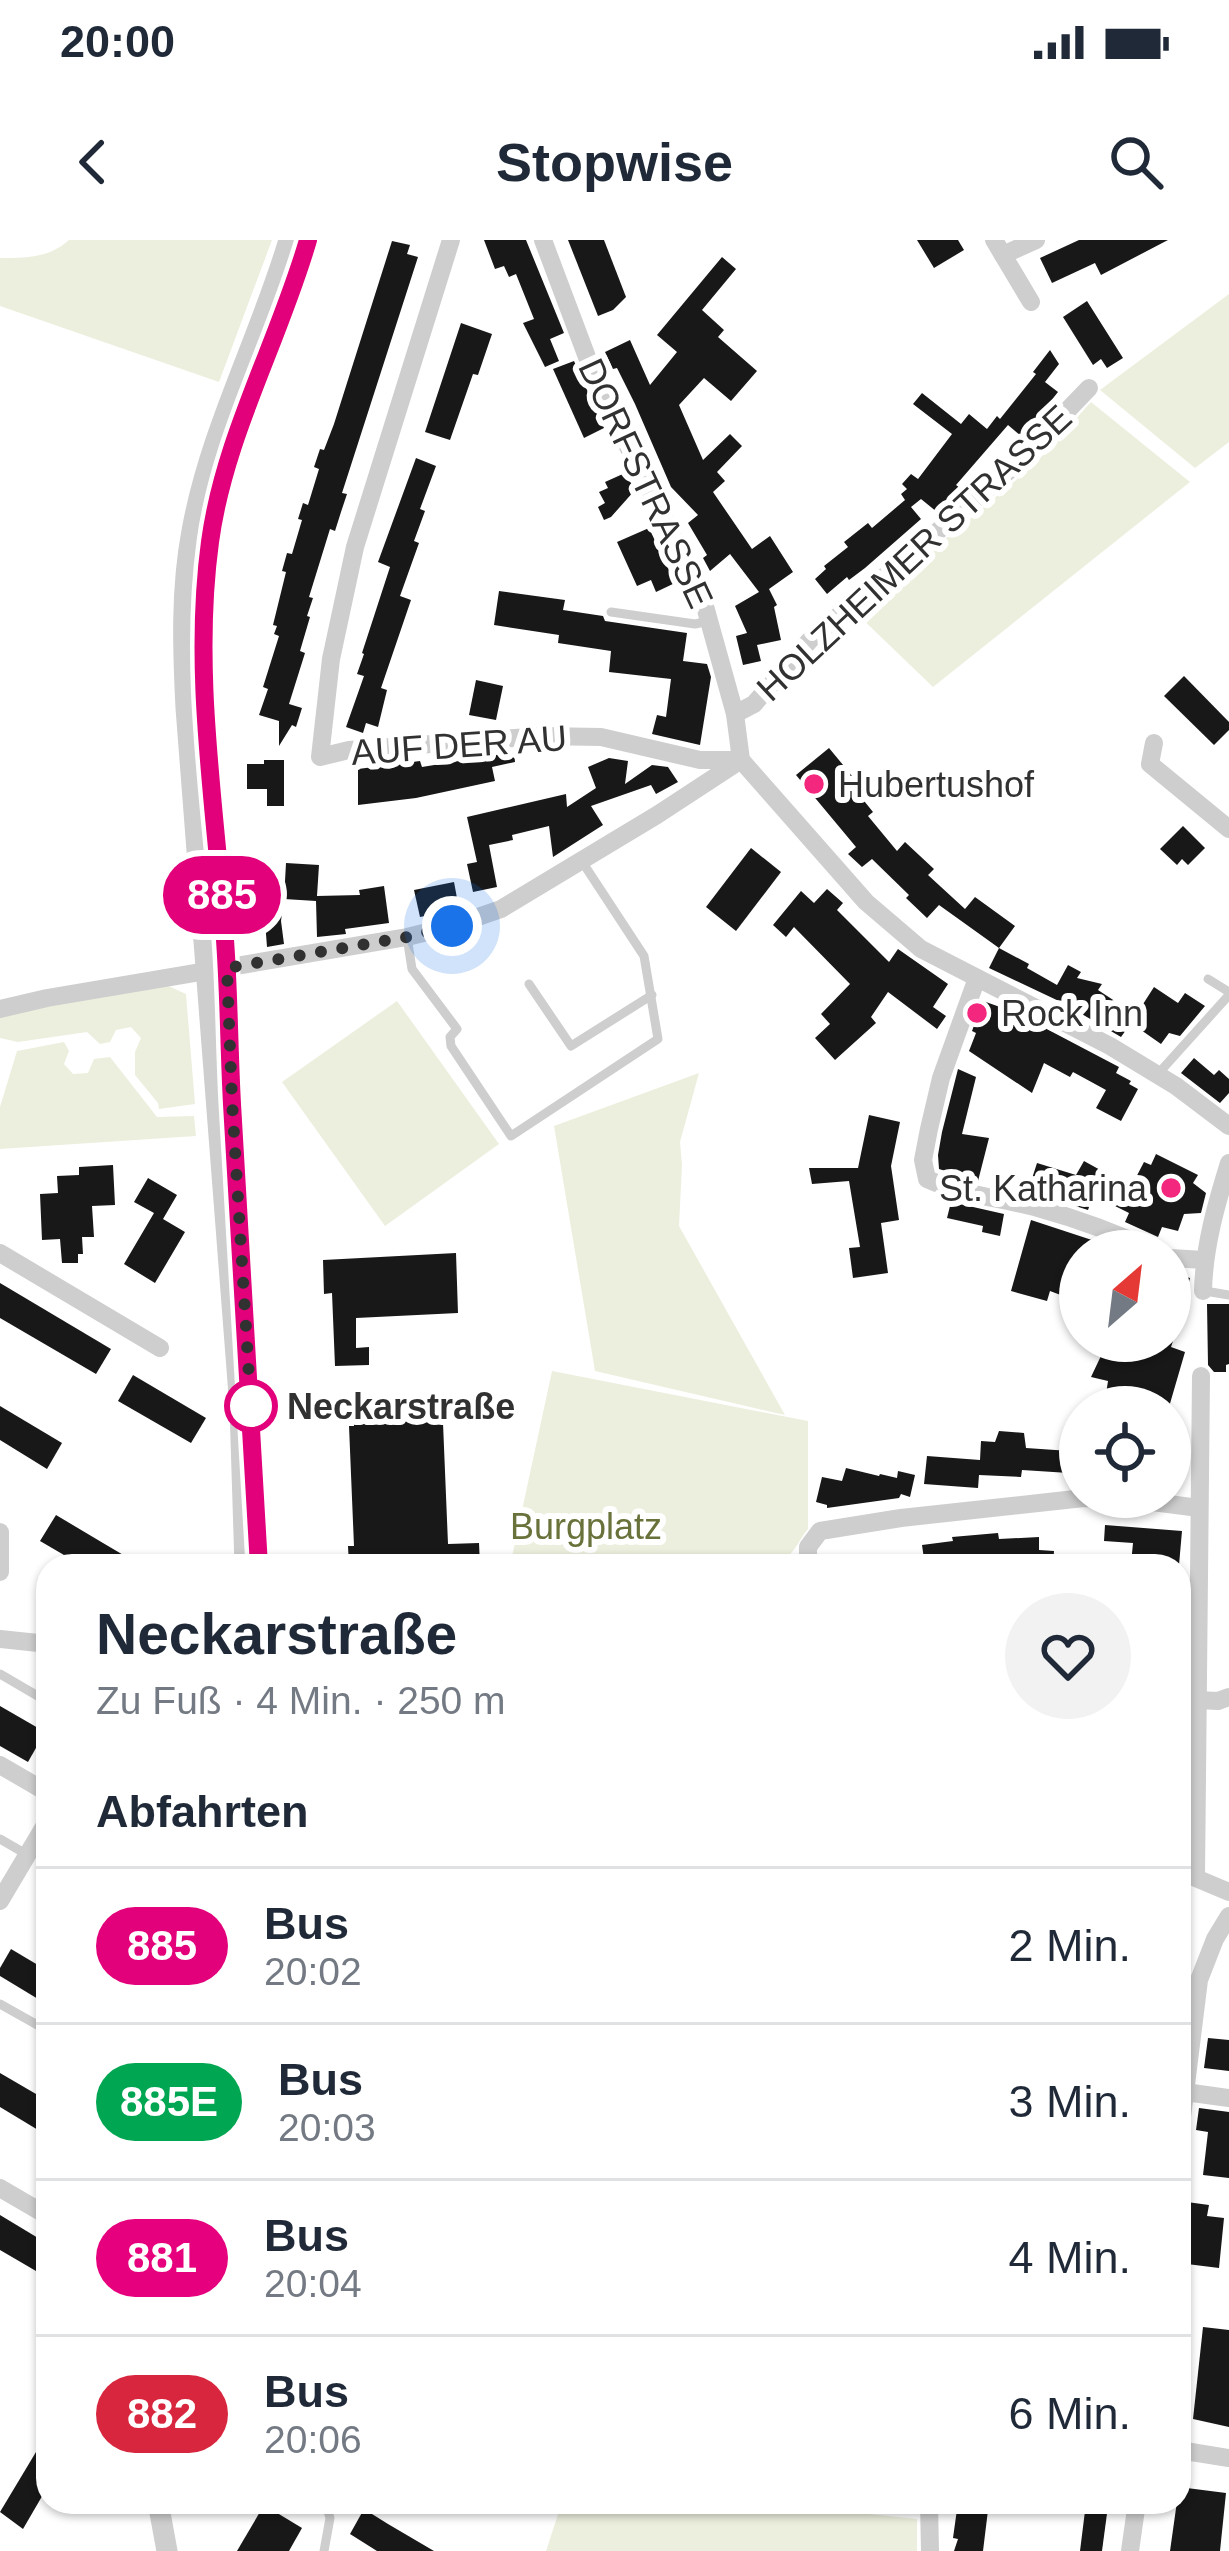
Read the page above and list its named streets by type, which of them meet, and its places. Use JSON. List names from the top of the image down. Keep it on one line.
{"streets":{"street":["DORFSTRASSE","HOLZHEIMER STRASSE","AUF DER AU"]},"crossings":[["DORFSTRASSE","HOLZHEIMER STRASSE"],["DORFSTRASSE","AUF DER AU"]],"parks":["Burgplatz"],"places":["Hubertushof","Rock Inn","St. Katharina","Neckarstraße"],"lines":["bus line 885"],"north":"top right","page":{"status":"20:00","header":"Stopwise","on_map":"885","heading":[["Neckarstraße","Zu Fuß · 4 Min. · 250 m"],"Abfahrten"],"list":[{"mark":"885","name":"Bus","note":"20:02","value":"2 Min."},{"mark":"885E","name":"Bus","note":"20:03","value":"3 Min."},{"mark":"881","name":"Bus","note":"20:04","value":"4 Min."},{"mark":"882","name":"Bus","note":"20:06","value":"6 Min."}]}}
